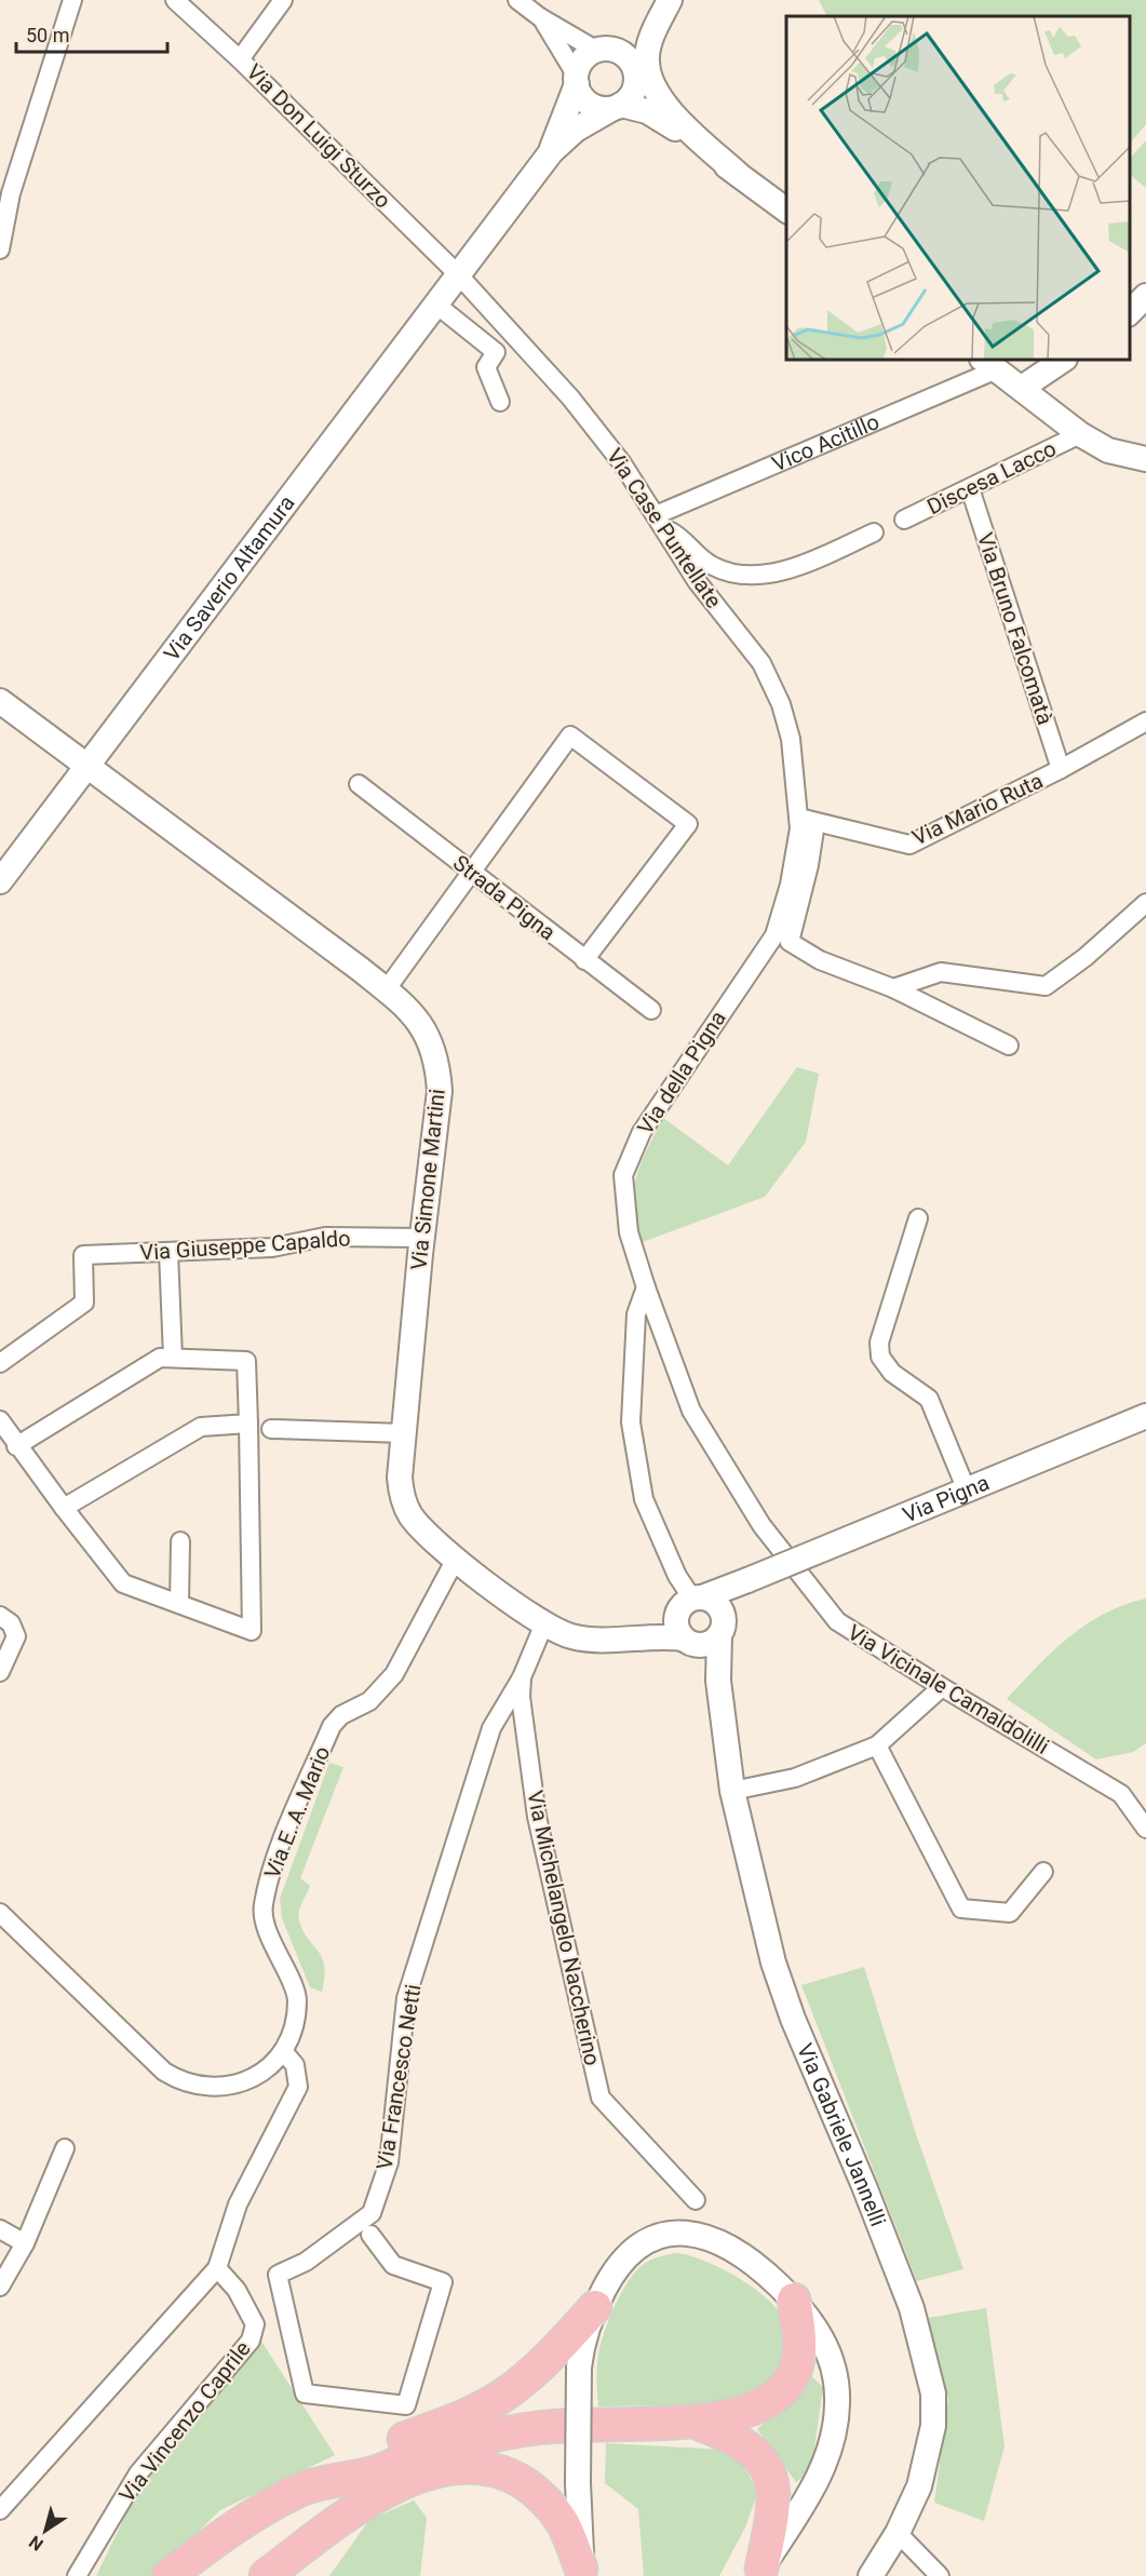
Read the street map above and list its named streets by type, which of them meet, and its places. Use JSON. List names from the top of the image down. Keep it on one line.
{"streets":{"main road":["Via Saverio Altamura","Via Simone Martini","Via Pigna","Via Gabriele Jannelli"],"street":["Via Don Luigi Sturzo","Vico Acitillo","Discesa Lacco","Via Case Puntellate","Via Bruno Falcomatà","Via Mario Ruta","Strada Pigna","Via della Pigna","Via Giuseppe Capaldo","Via Vicinale Camaldolilli","Via E. A. Mario","Via Michelangelo Naccherino","Via Francesco Netti","Via Vincenzo Caprile"]},"crossings":[["Via Don Luigi Sturzo","Via Case Puntellate"],["Via Don Luigi Sturzo","Via Saverio Altamura"],["Vico Acitillo","Via Case Puntellate"],["Discesa Lacco","Via Bruno Falcomatà"],["Via Case Puntellate","Via Saverio Altamura"],["Via Case Puntellate","Via Mario Ruta"],["Via Case Puntellate","Via della Pigna"],["Via Saverio Altamura","Via Simone Martini"],["Via Bruno Falcomatà","Via Mario Ruta"],["Via Mario Ruta","Via della Pigna"],["Via della Pigna","Via Vicinale Camaldolilli"],["Via Simone Martini","Via Giuseppe Capaldo"],["Via Simone Martini","Via Pigna"],["Via Simone Martini","Via E. A. Mario"],["Via Simone Martini","Via Michelangelo Naccherino"],["Via Simone Martini","Via Gabriele Jannelli"],["Via Pigna","Via Gabriele Jannelli"],["Via Michelangelo Naccherino","Via Francesco Netti"]],"scale_bar":"50 m","north":"bottom left"}
